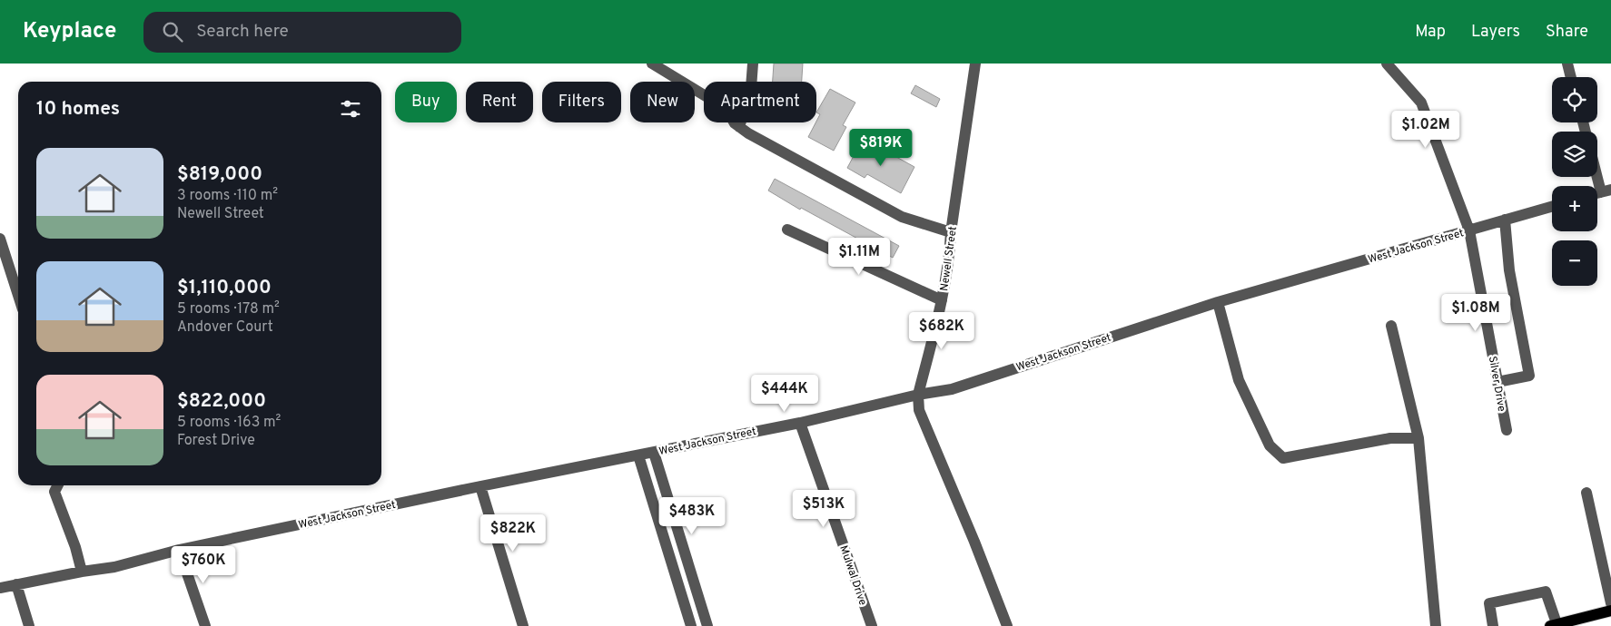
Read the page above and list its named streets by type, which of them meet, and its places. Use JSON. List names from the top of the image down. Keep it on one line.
{"streets":{"street":["West Jackson Street","Newell Street","Silver Drive","Mulwal Drive"]},"crossings":[["West Jackson Street","Newell Street"],["West Jackson Street","Silver Drive"],["West Jackson Street","Mulwal Drive"]],"page":{"header":"Keyplace","search":"Search here","nav":["Map","Layers","Share"],"map_buttons":["+","−"],"chip":["Buy","Rent","Filters","New","Apartment"],"heading":"10 homes","price":["$1.02M","$819K","$1.11M","$1.08M","$682K","$444K","$513K","$483K","$822K","$760K"],"list":[{"name":"$819,000","note":"3 rooms · 110 m² · Newell Street"},{"name":"$1,110,000","note":"5 rooms · 178 m² · Andover Court"},{"name":"$822,000","note":"5 rooms · 163 m² · Forest Drive"}]}}
